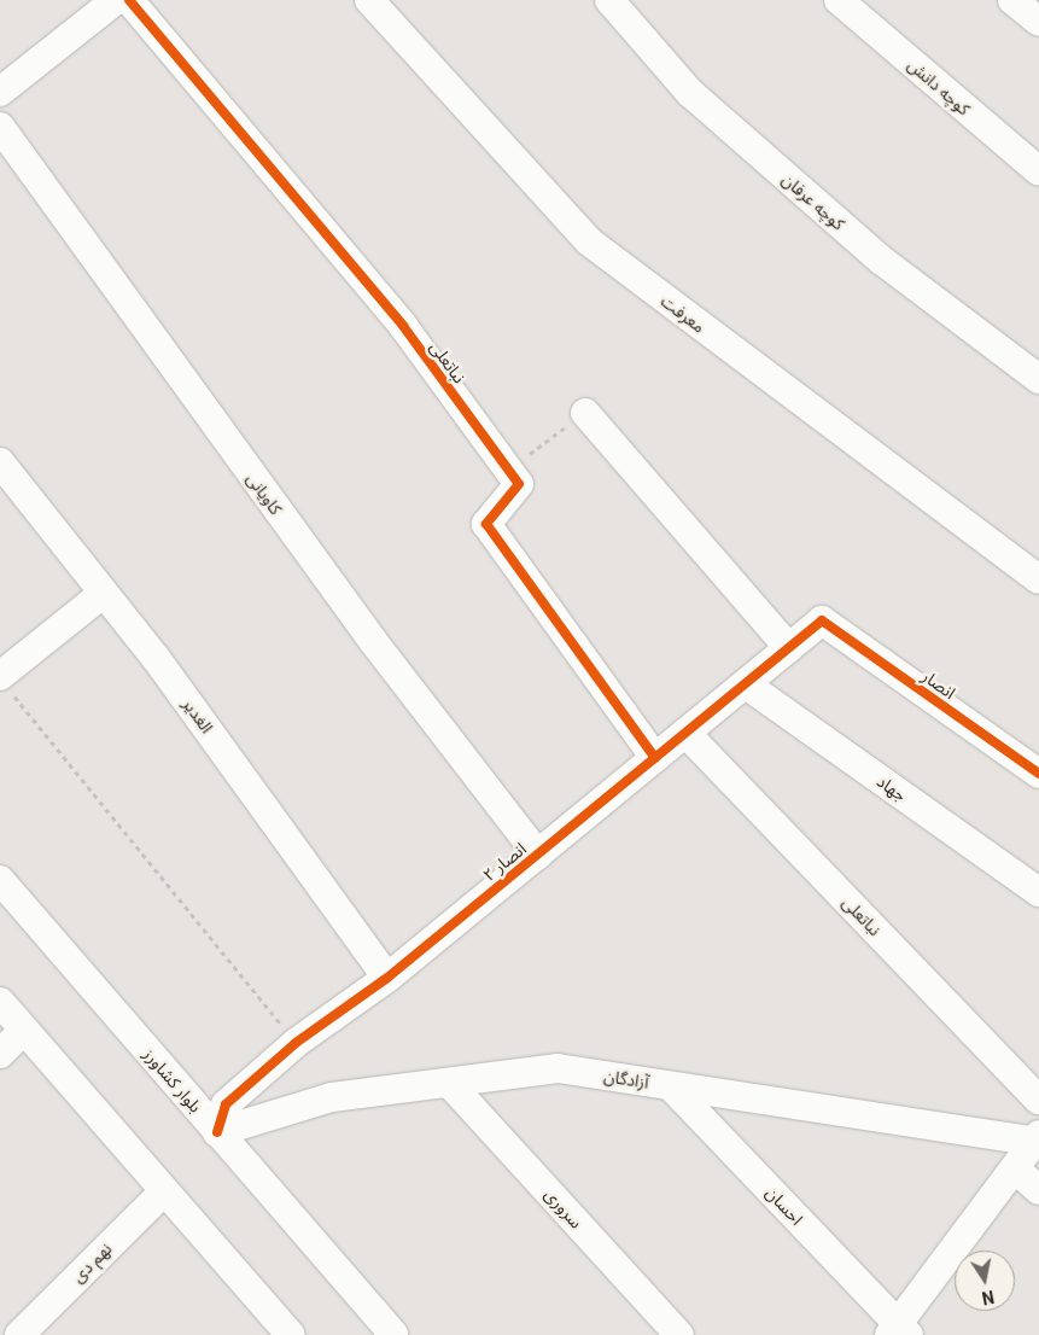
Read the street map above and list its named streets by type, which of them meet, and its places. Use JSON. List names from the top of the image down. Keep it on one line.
{"streets":{"street":["کوچه دانش","کوچه عرفان","معرفت","نباتعلی","کاویانی","انصار","الغدیر","جهاد","انصار ۲","آزادگان","بلوار کشاورز","احسان","سروری","نهم دی"]},"crossings":[["نباتعلی","انصار ۲"],["کاویانی","انصار ۲"],["انصار","انصار ۲"],["الغدیر","انصار ۲"],["جهاد","انصار ۲"],["انصار ۲","آزادگان"],["انصار ۲","بلوار کشاورز"],["آزادگان","بلوار کشاورز"],["آزادگان","احسان"],["آزادگان","سروری"]],"north":"bottom"}
